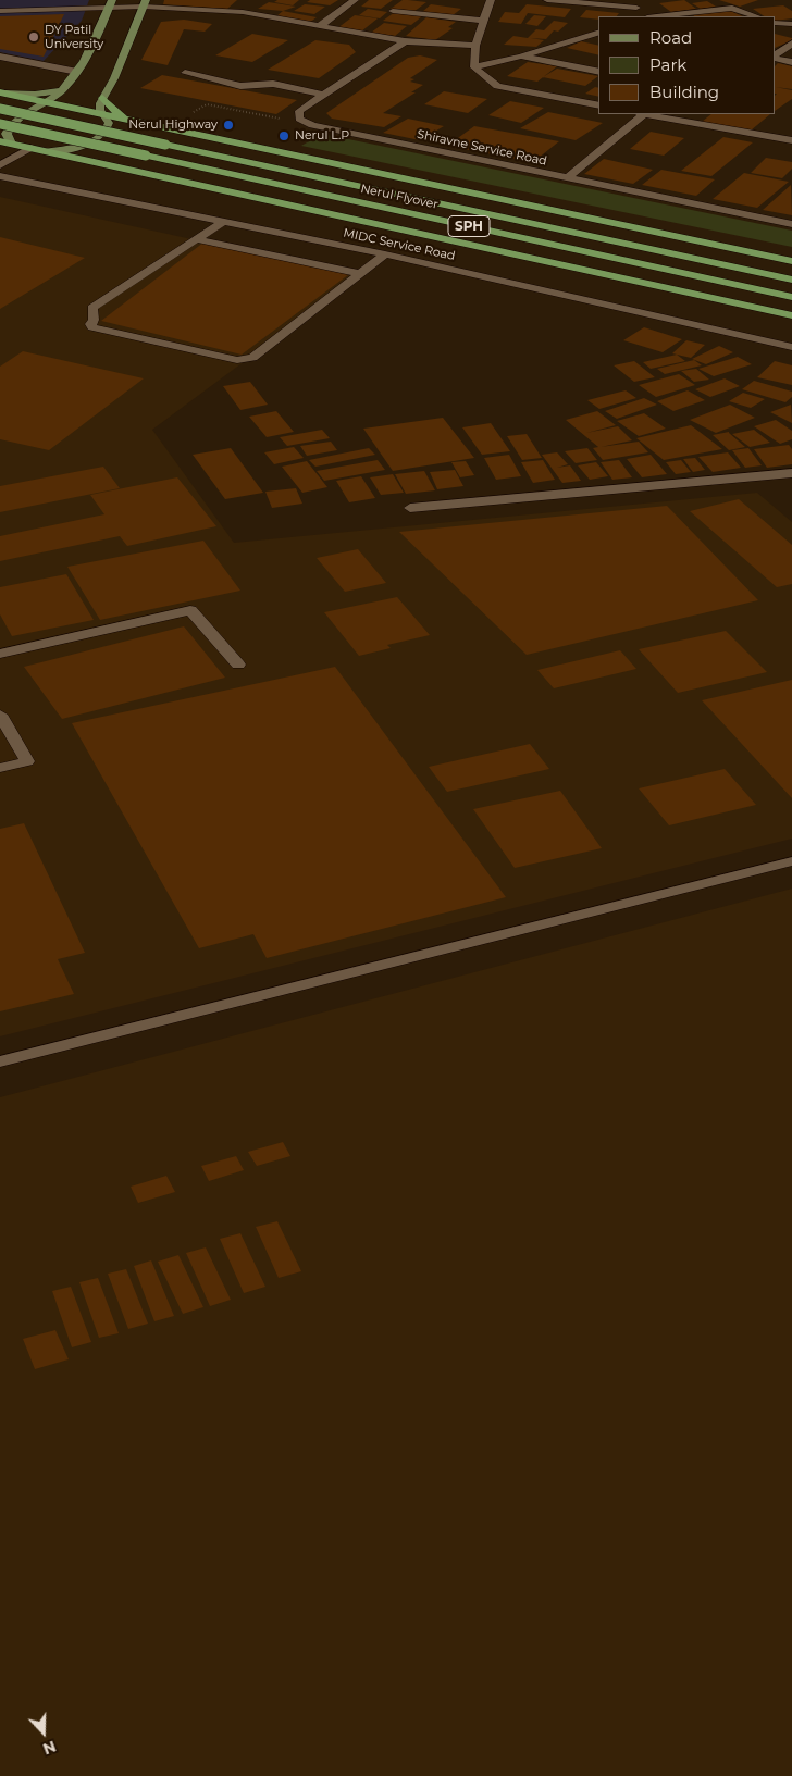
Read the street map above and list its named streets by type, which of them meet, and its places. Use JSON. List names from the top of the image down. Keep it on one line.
{"streets":{"highway":["Nerul Flyover","SPH"],"street":["Shiravne Service Road","MIDC Service Road"]},"places":["DY Patil University","Nerul Highway","Nerul L.P"],"legend":["Road","Park","Building"],"north":"bottom"}
